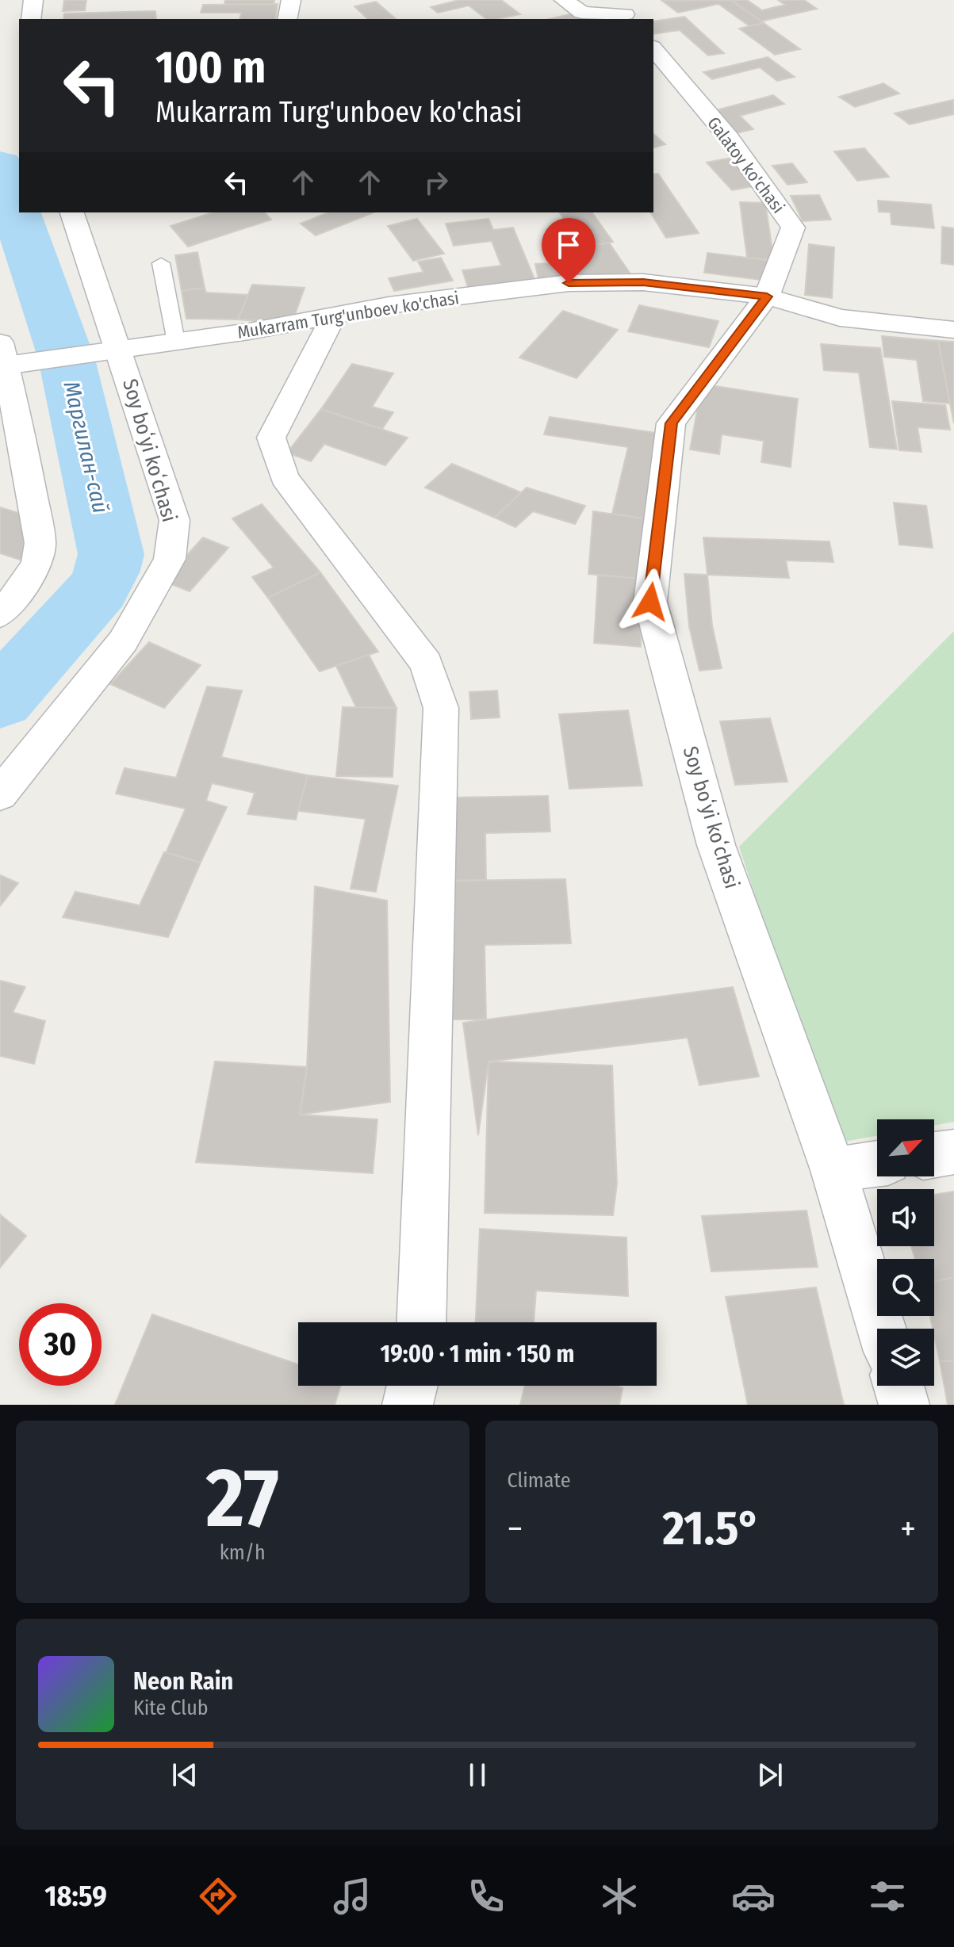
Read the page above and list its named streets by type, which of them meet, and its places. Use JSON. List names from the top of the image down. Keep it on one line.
{"streets":{"street":["Galatoy ko'chasi","Mukarram Turg'unboev ko'chasi","Soy boʻyi koʻchasi"]},"crossings":[["Galatoy ko'chasi","Mukarram Turg'unboev ko'chasi"],["Galatoy ko'chasi","Soy boʻyi koʻchasi"],["Mukarram Turg'unboev ko'chasi","Soy boʻyi koʻchasi"]],"water":["Маргилан-сай"],"north":"top right","page":{"turn":["100 m","Mukarram Turg'unboev ko'chasi"],"limit":"30","trip":"19:00 · 1 min · 150 m","tile":[["27","km/h"],"Climate"],"heat":["−","21.5°","+"],"song":["Neon Rain","Kite Club"],"tabs":"18:59"}}
